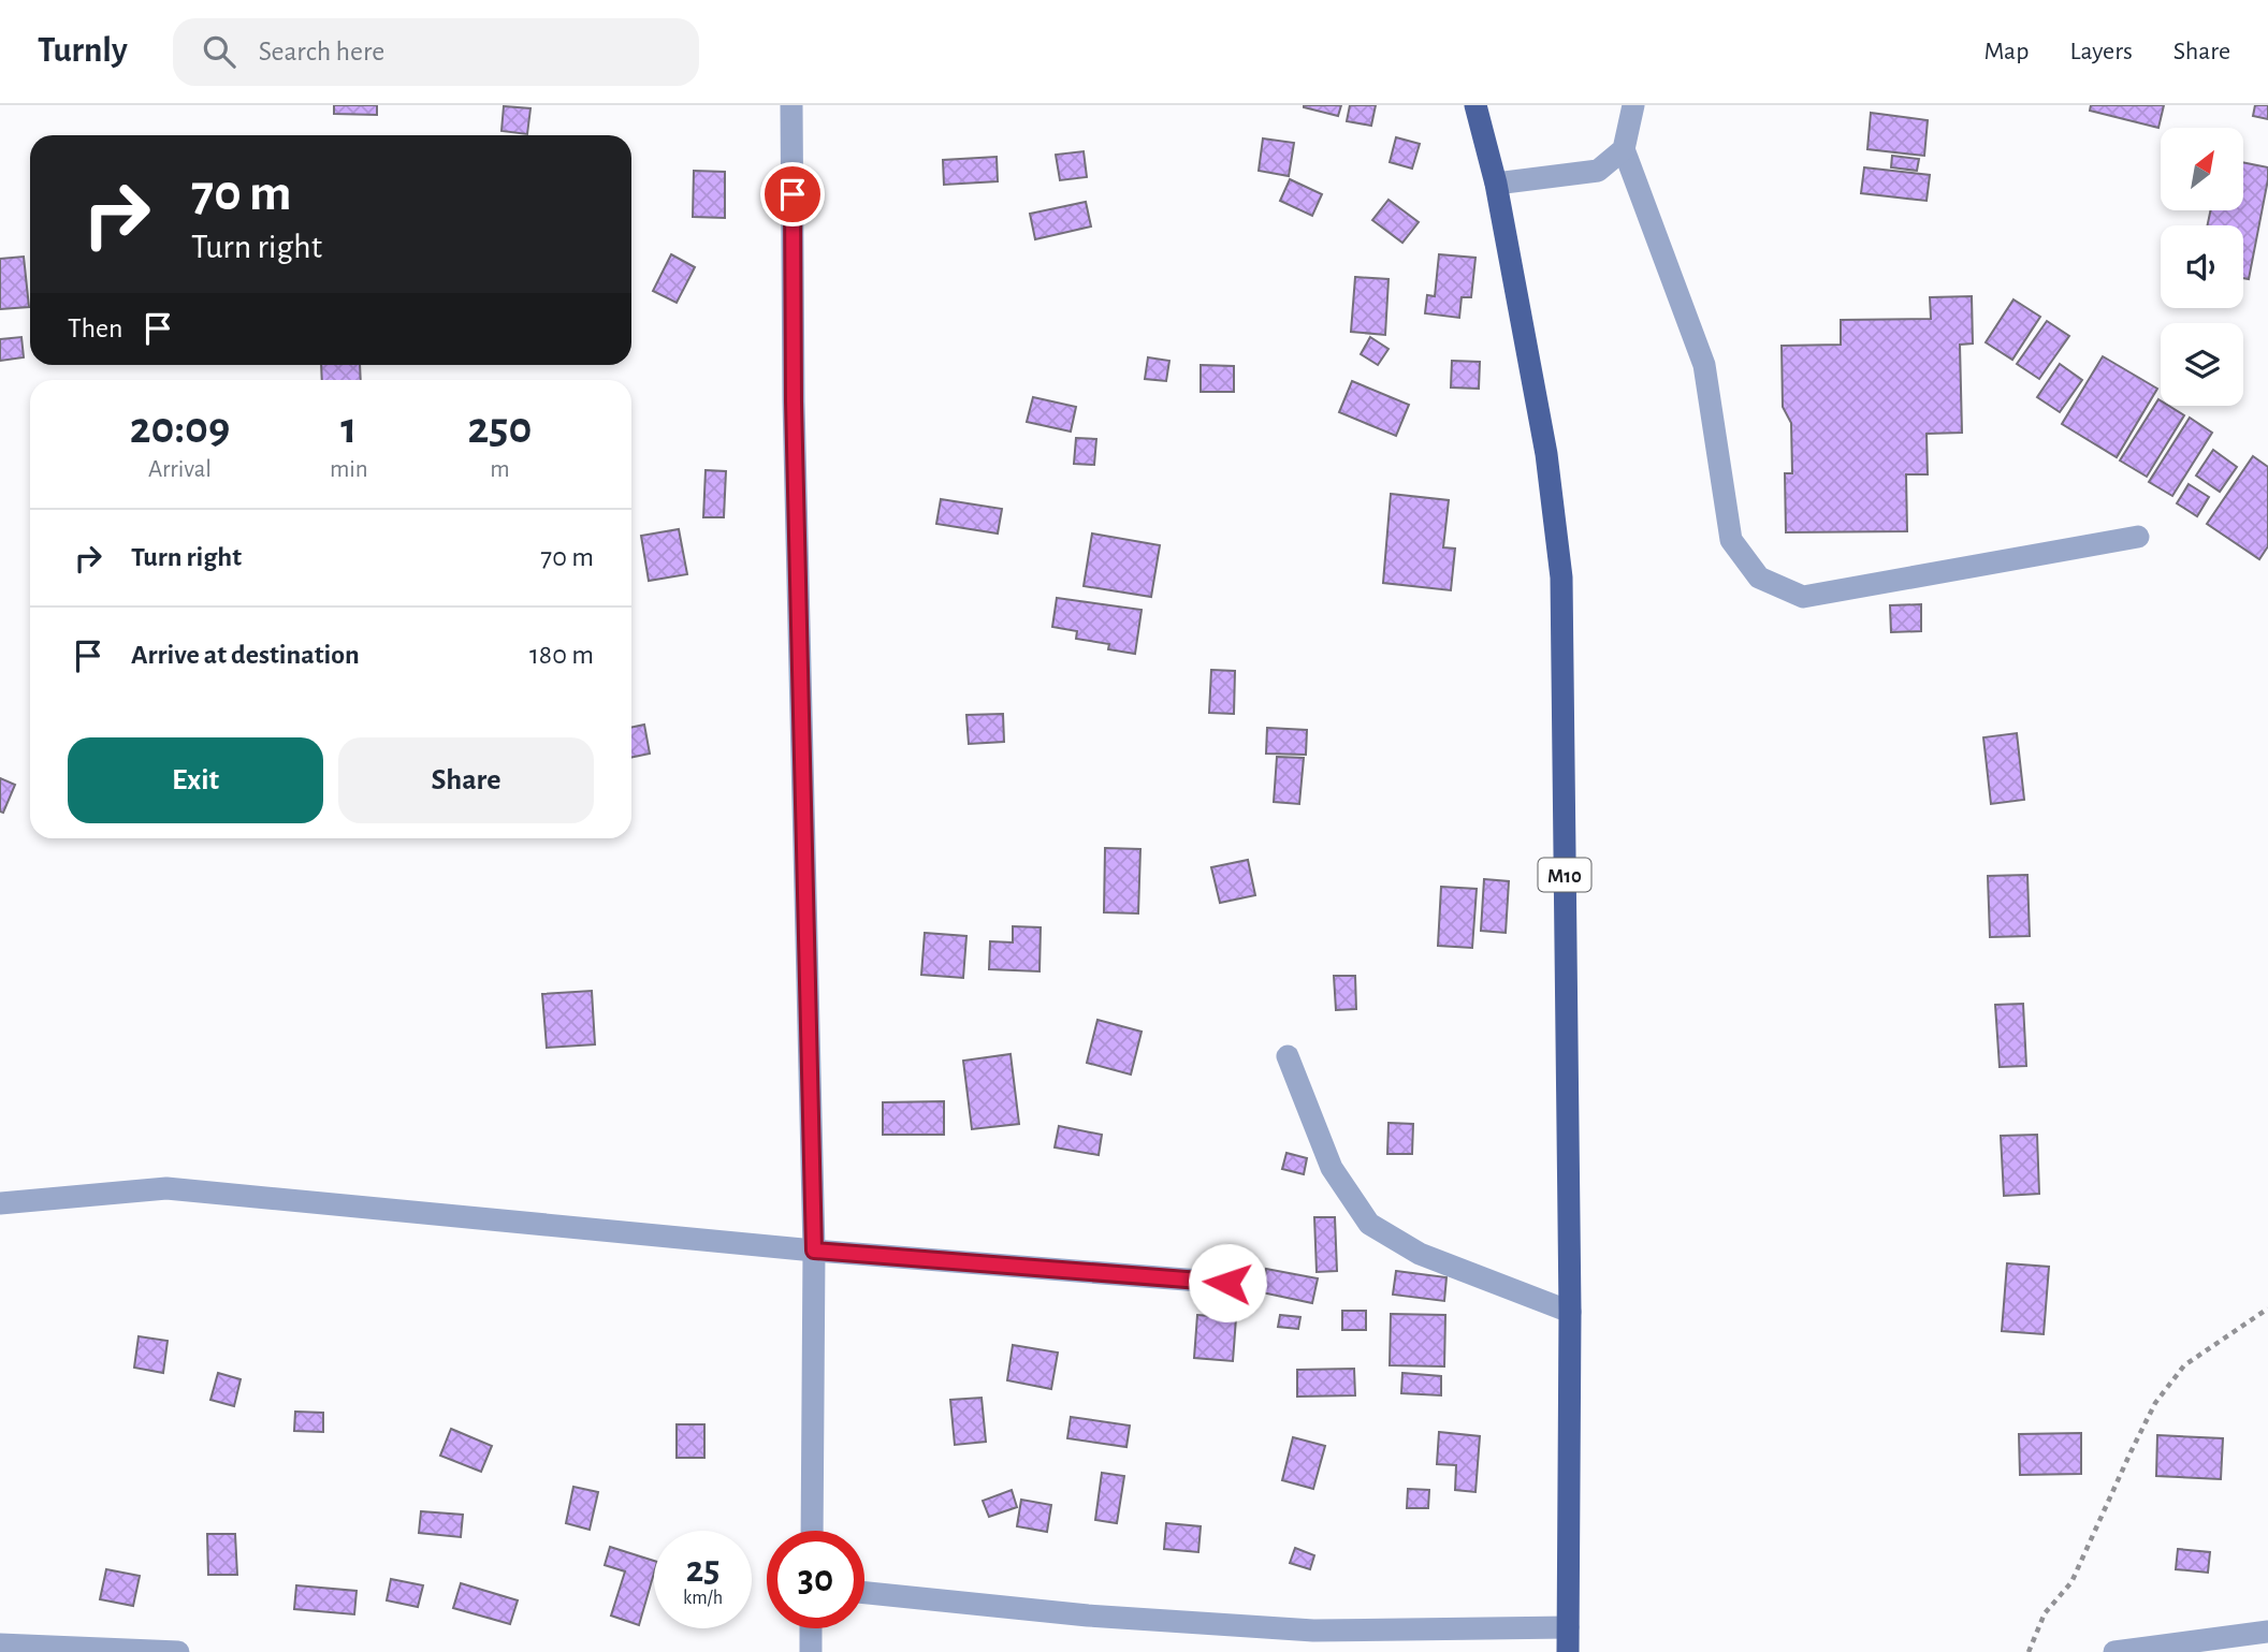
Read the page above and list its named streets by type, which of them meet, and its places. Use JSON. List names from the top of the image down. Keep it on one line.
{"streets":{"main road":["M10"]},"north":"top right","page":{"header":"Turnly","search":"Search here","nav":["Map","Layers","Share"],"turn":["70 m","Turn right"],"then":"Then","eta":["20:09","Arrival","1","min","250","m"],"list":[{"name":"Turn right","value":"70 m"},{"name":"Arrive at destination","value":"180 m"}],"buttons":["Exit","Share"],"speed":"25 km/h","limit":"30"}}
